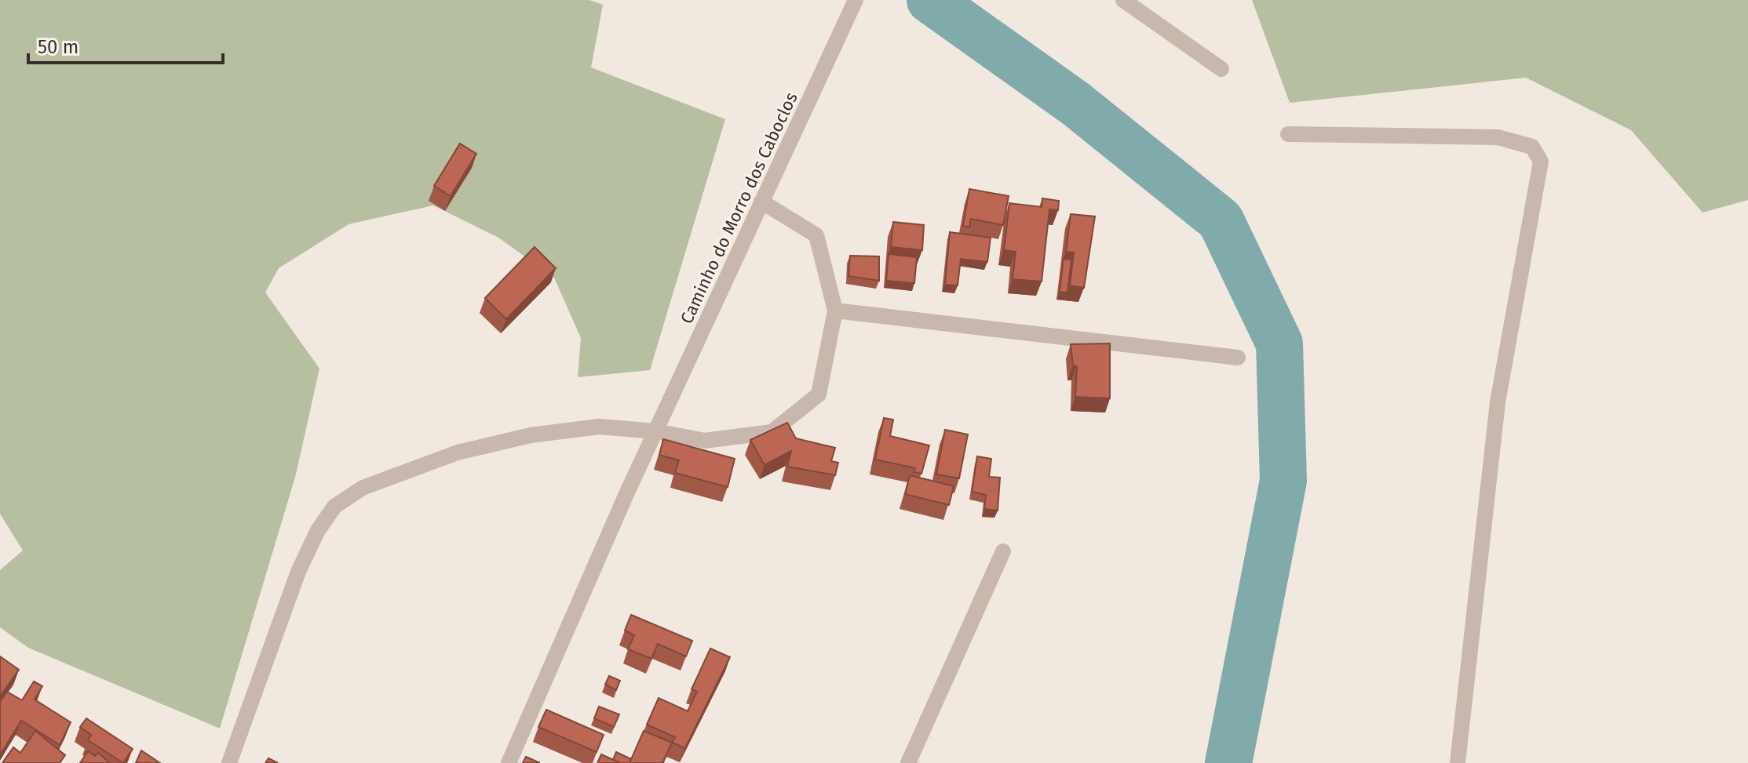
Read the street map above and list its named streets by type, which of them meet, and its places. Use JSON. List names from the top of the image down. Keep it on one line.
{"streets":{"street":["Caminho do Morro dos Caboclos"]},"scale_bar":"50 m"}
